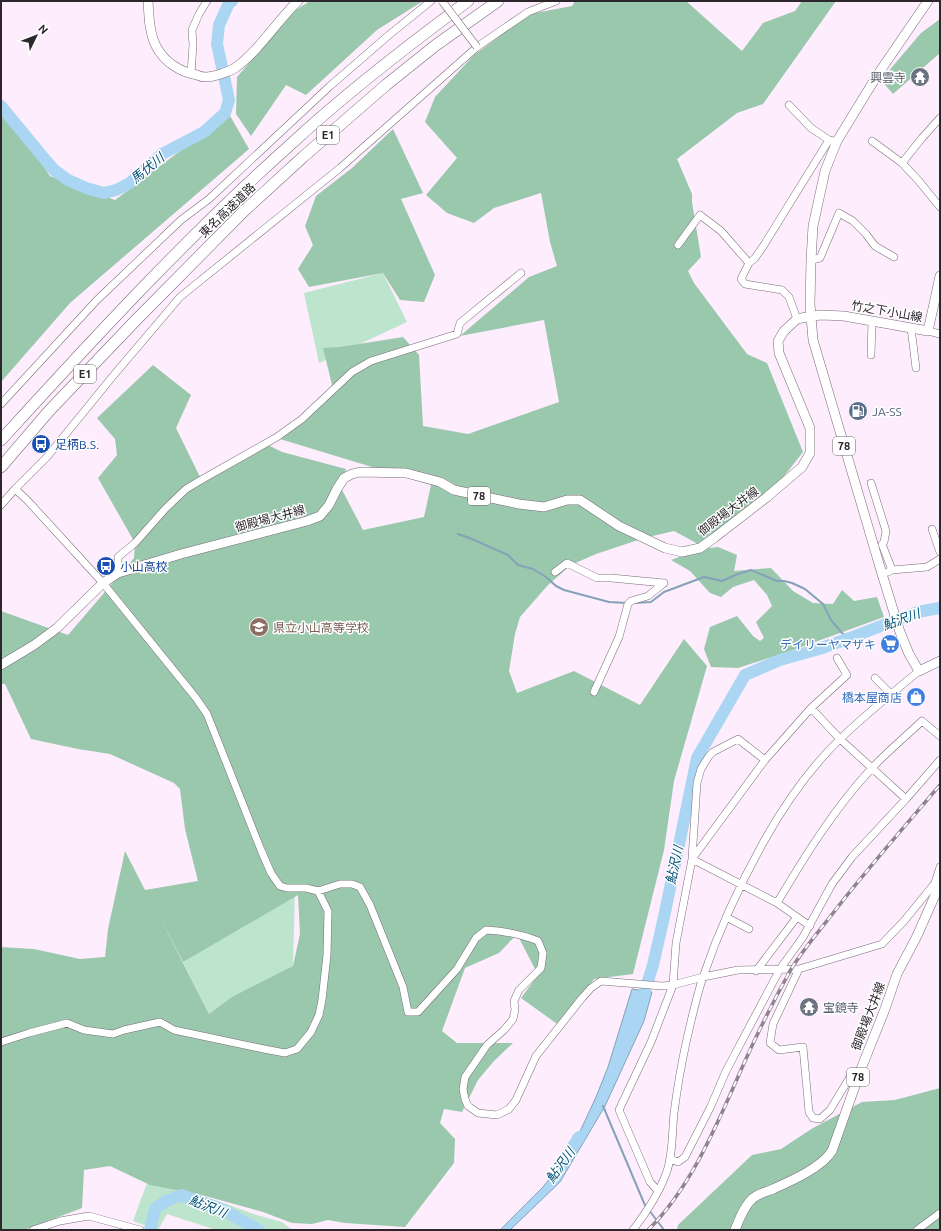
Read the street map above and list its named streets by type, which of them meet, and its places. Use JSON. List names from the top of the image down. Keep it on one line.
{"streets":{"highway":["E1","東名高速道路"],"main road":["竹之下小山線","78","御殿場大井線"]},"crossings":[["竹之下小山線","78"]],"water":["馬伏川","鮎沢川"],"places":{"temple":["興雲寺","宝鏡寺"],"fuel station":["JA-SS"],"bus stop":["足柄B.S.","小山高校"],"school or university":["県立小山高等学校"],"supermarket":["デイリーヤマザキ"],"shop":["橋本屋商店"]},"north":"top right"}
